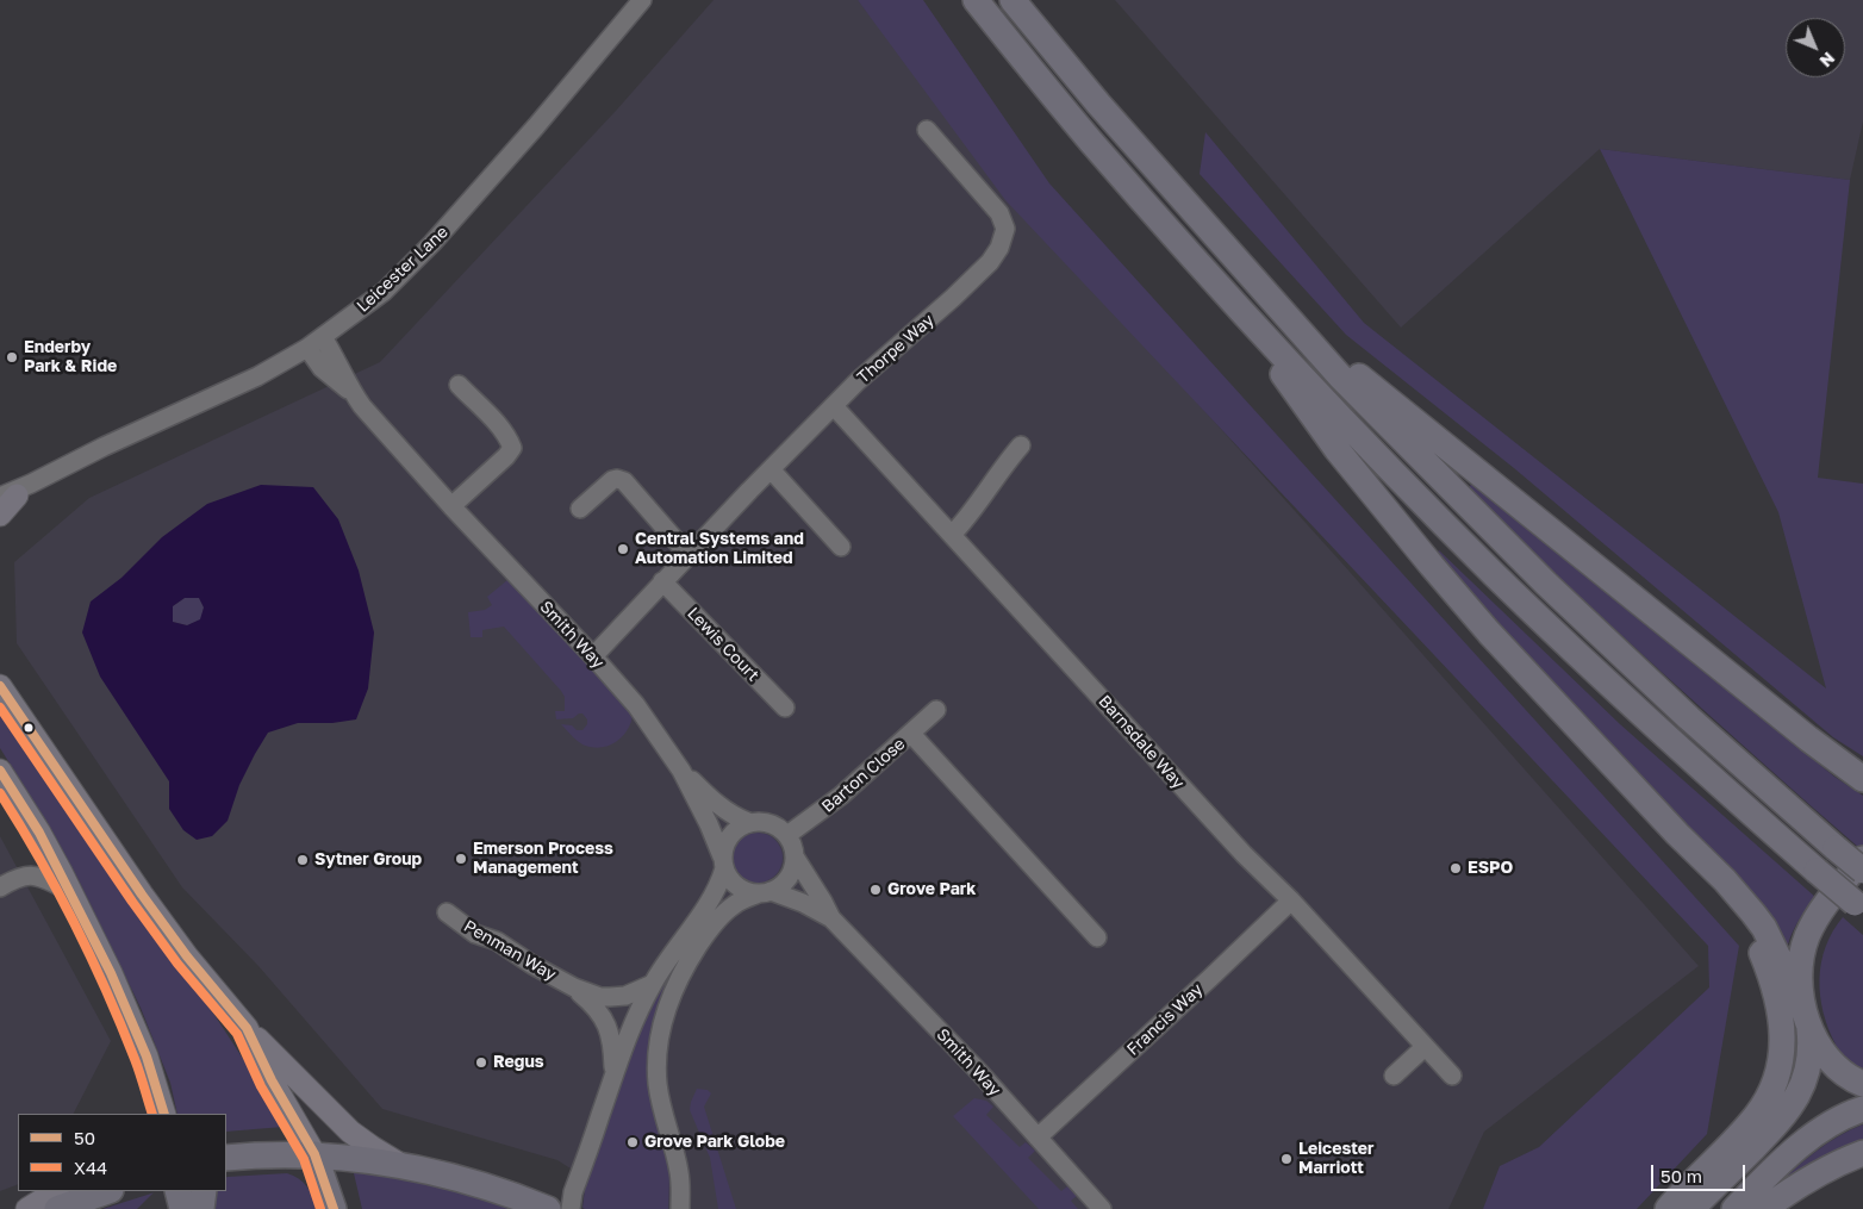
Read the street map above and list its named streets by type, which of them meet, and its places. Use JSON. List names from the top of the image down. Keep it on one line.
{"streets":{"street":["Leicester Lane","Thorpe Way","Smith Way","Lewis Court","Barnsdale Way","Barton Close","Penman Way","Francis Way"]},"crossings":[["Leicester Lane","Smith Way"],["Thorpe Way","Smith Way"],["Thorpe Way","Lewis Court"],["Thorpe Way","Barnsdale Way"],["Smith Way","Barton Close"],["Smith Way","Penman Way"],["Smith Way","Francis Way"],["Barnsdale Way","Francis Way"],["Barton Close","Penman Way"]],"places":["Enderby Park & Ride","Central Systems and Automation Limited","Emerson Process Management","Sytner Group","ESPO","Grove Park","Regus","Grove Park Globe","Leicester Marriott"],"lines":["transit line 50","transit line X44"],"legend":["50","X44"],"scale_bar":"50 m","north":"bottom right"}
